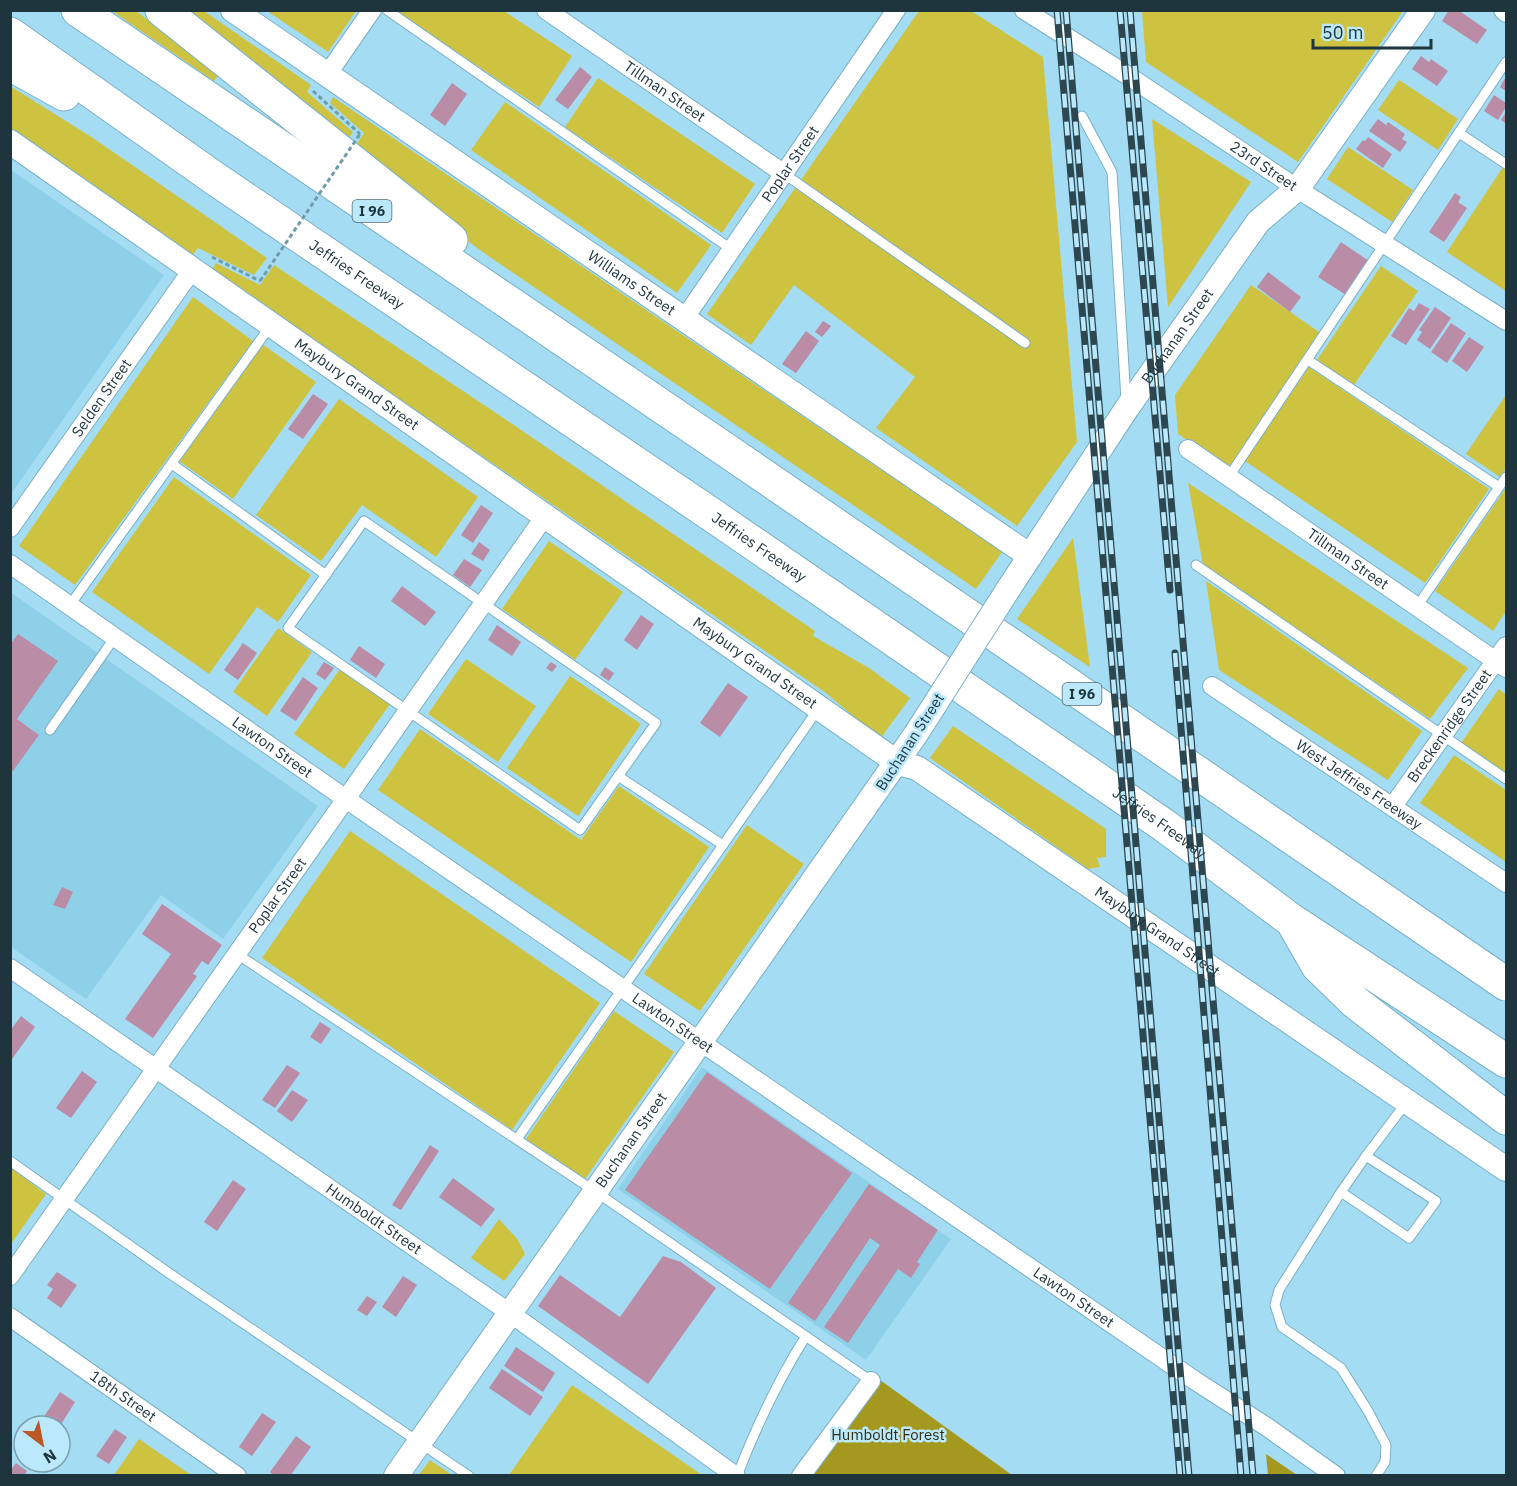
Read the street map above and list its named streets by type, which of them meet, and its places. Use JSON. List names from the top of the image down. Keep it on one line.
{"streets":{"highway":["I 96","Jeffries Freeway"],"street":["Tillman Street","Poplar Street","23rd Street","Williams Street","Buchanan Street","Maybury Grand Street","Selden Street","Breckenridge Street","Lawton Street","West Jeffries Freeway","Humboldt Street","18th Street"]},"crossings":[["Tillman Street","Poplar Street"],["Tillman Street","Breckenridge Street"],["Poplar Street","Williams Street"],["Poplar Street","Maybury Grand Street"],["Poplar Street","Lawton Street"],["Poplar Street","Humboldt Street"],["23rd Street","Buchanan Street"],["Williams Street","Buchanan Street"],["Buchanan Street","Maybury Grand Street"],["Buchanan Street","Lawton Street"],["Buchanan Street","Humboldt Street"],["Maybury Grand Street","Selden Street"],["Breckenridge Street","West Jeffries Freeway"]],"parks":["Humboldt Forest"],"scale_bar":"50 m","north":"bottom right"}
